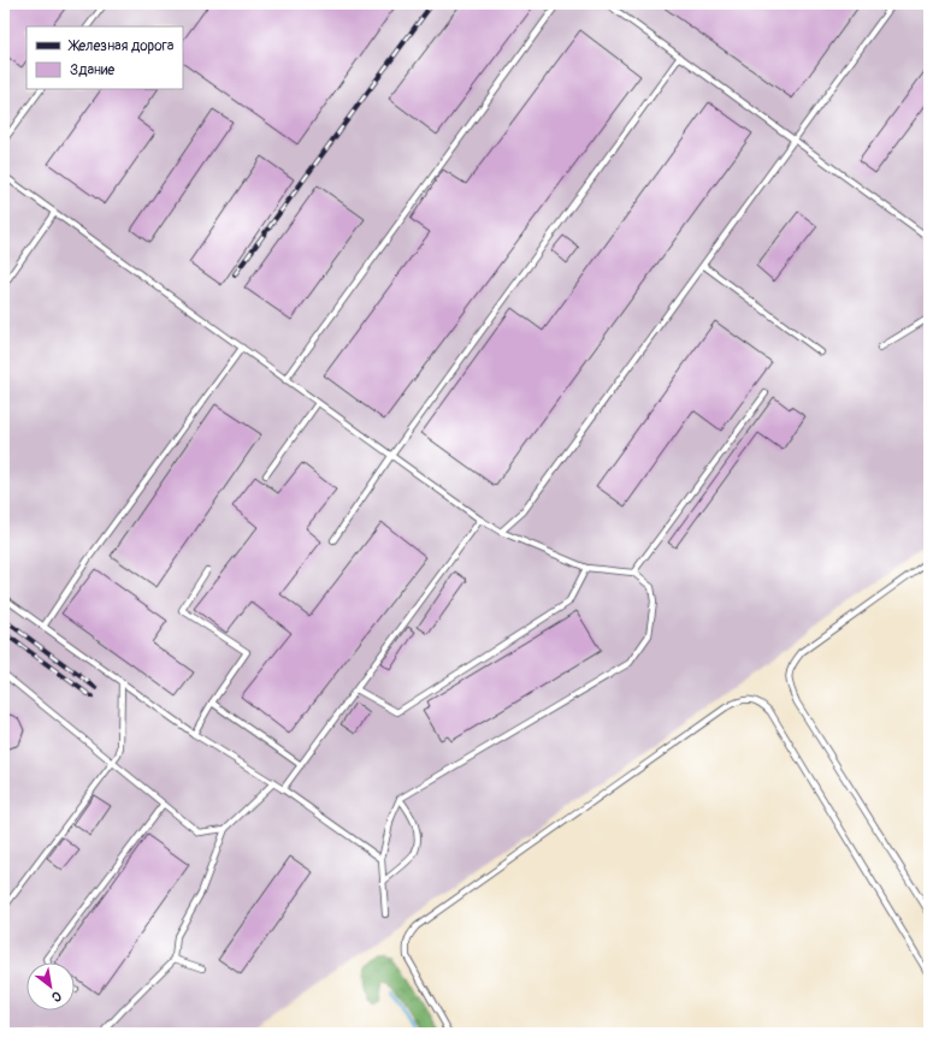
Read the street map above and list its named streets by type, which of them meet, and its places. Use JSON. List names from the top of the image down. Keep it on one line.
{"legend":["Железная дорога","Здание"],"north":"bottom right"}
